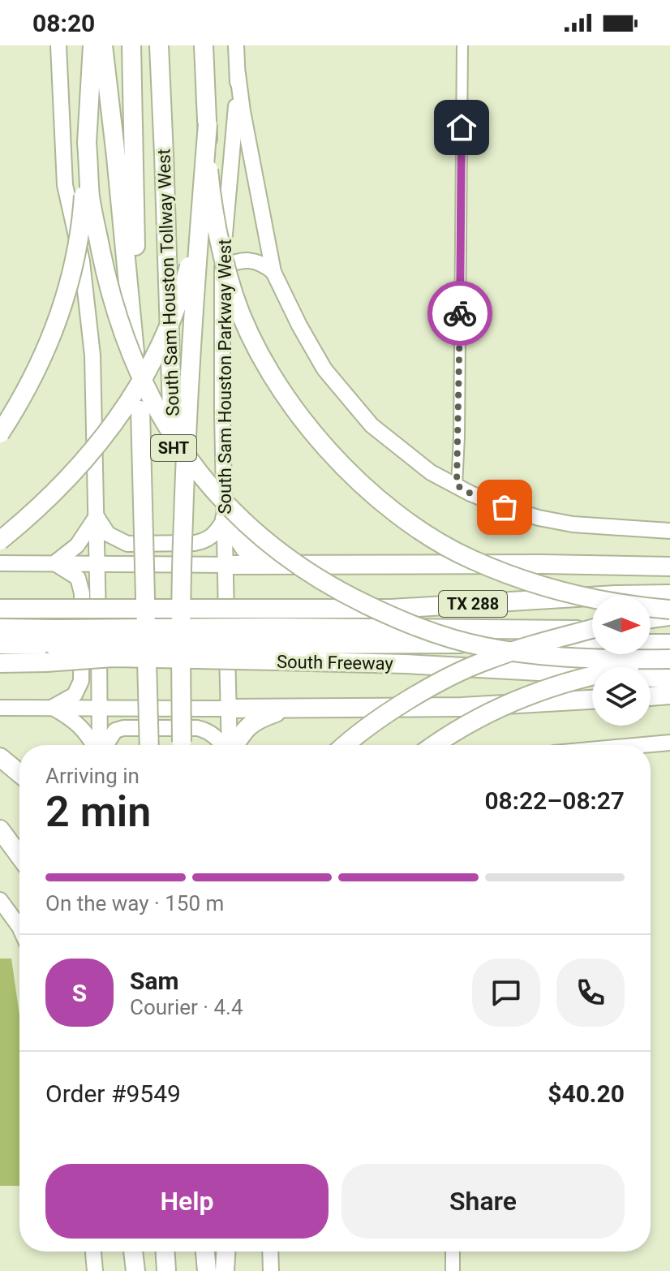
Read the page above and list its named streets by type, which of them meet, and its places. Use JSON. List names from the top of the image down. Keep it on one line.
{"streets":{"highway":["South Sam Houston Tollway West","SHT","TX 288","South Freeway"],"main road":["South Sam Houston Parkway West"]},"north":"right","page":{"status":"08:20","heading":["2 min","Arriving in","08:22–08:27"],"panel":["Sam","Courier · 4.4","Order #9549","$40.20"],"bar":"On the way · 150 m","round":"S","buttons":["Help","Share"]}}
